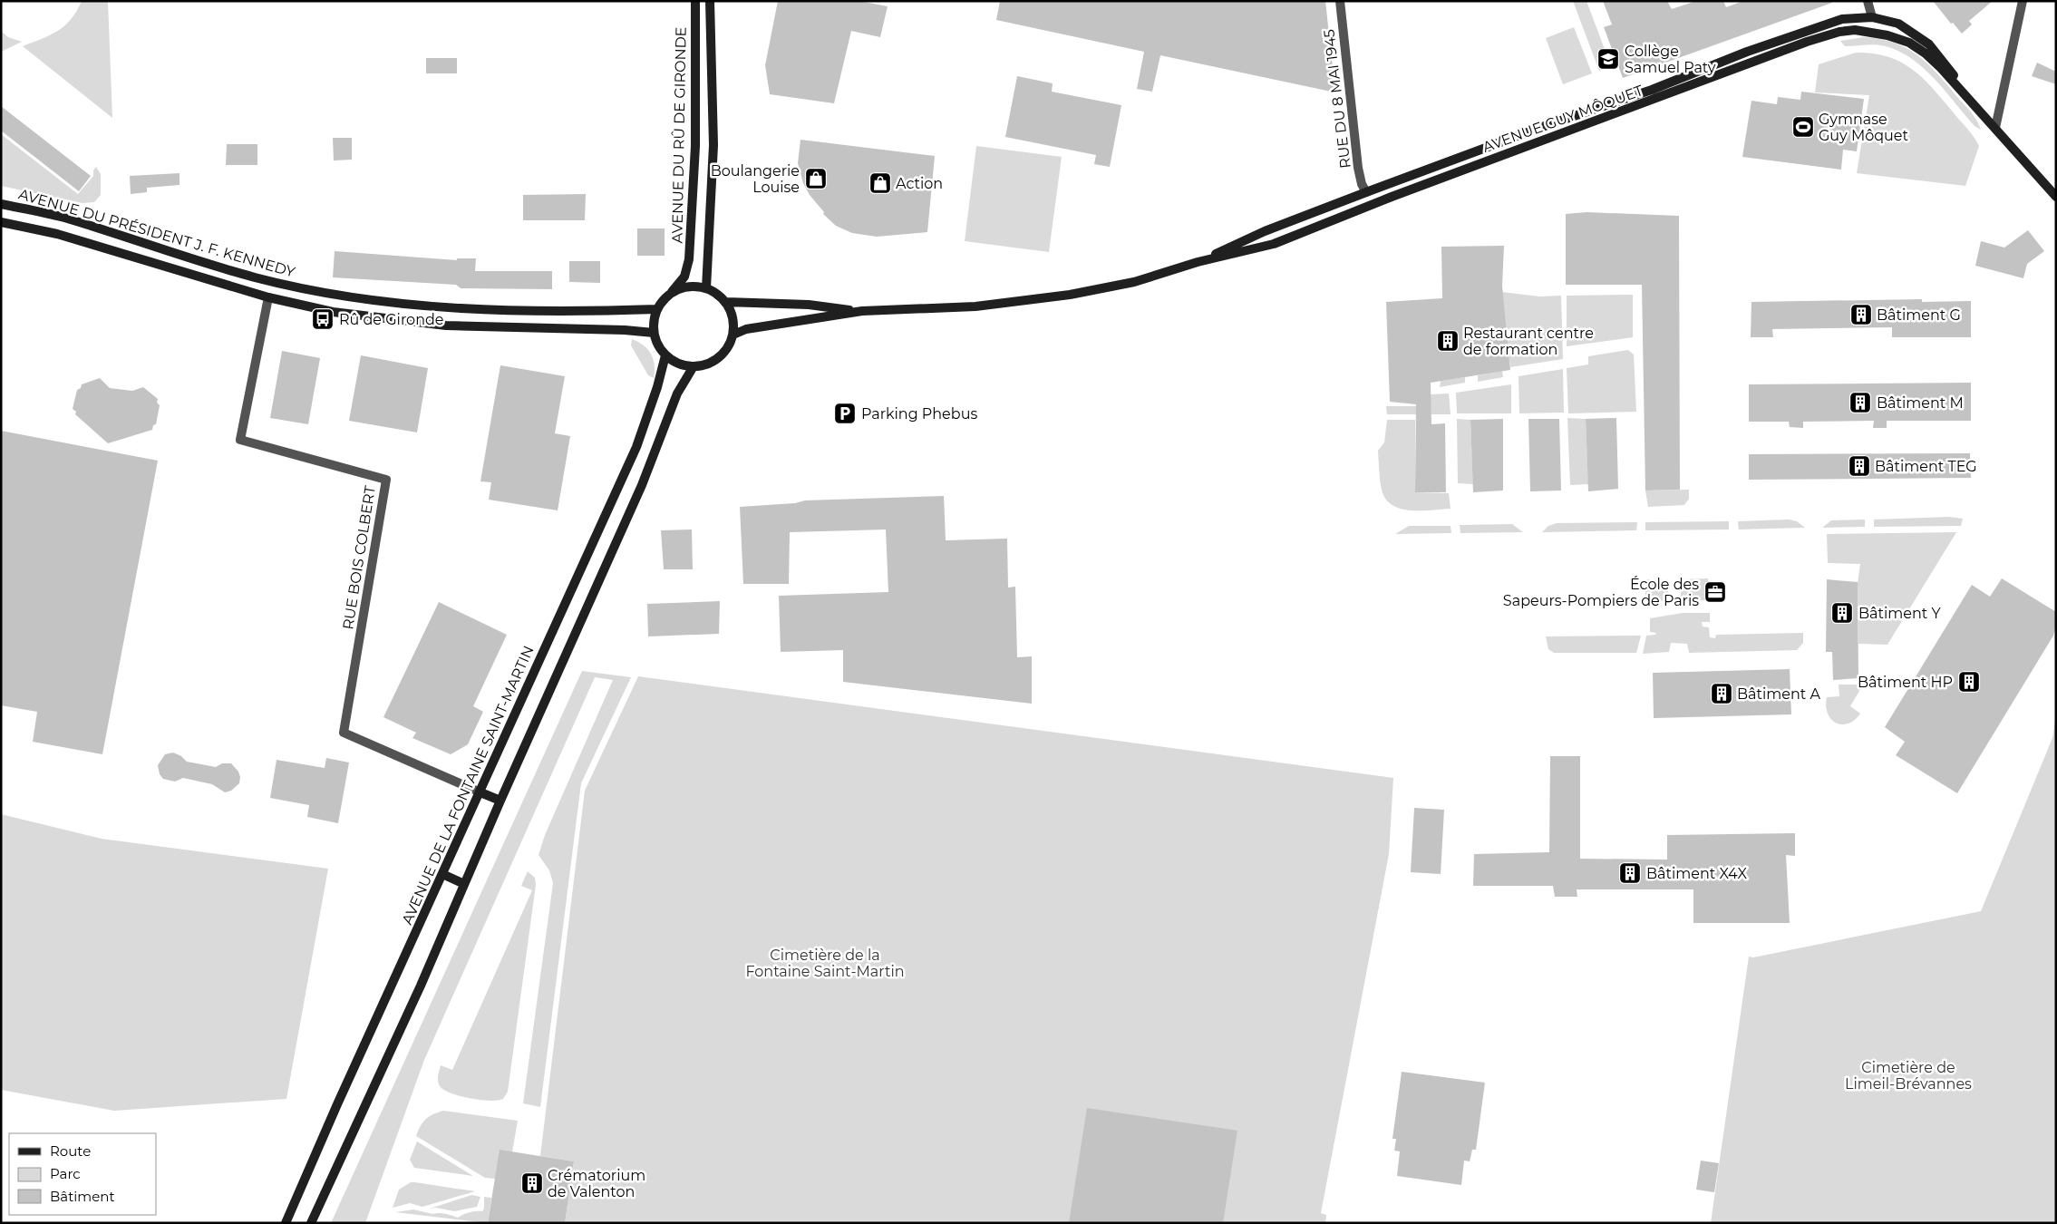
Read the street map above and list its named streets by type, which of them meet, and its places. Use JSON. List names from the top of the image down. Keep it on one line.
{"streets":{"main road":["AVENUE GUY MÔQUET","AVENUE DU RÛ DE GIRONDE","AVENUE DU PRÉSIDENT J. F. KENNEDY","AVENUE DE LA FONTAINE SAINT-MARTIN"],"street":["RUE DU 8 MAI 1945","RUE BOIS COLBERT"]},"crossings":[["RUE DU 8 MAI 1945","AVENUE GUY MÔQUET"],["AVENUE GUY MÔQUET","AVENUE DU RÛ DE GIRONDE"],["AVENUE GUY MÔQUET","AVENUE DU PRÉSIDENT J. F. KENNEDY"],["AVENUE GUY MÔQUET","AVENUE DE LA FONTAINE SAINT-MARTIN"],["AVENUE DU RÛ DE GIRONDE","AVENUE DU PRÉSIDENT J. F. KENNEDY"],["AVENUE DU RÛ DE GIRONDE","AVENUE DE LA FONTAINE SAINT-MARTIN"],["AVENUE DU PRÉSIDENT J. F. KENNEDY","RUE BOIS COLBERT"],["AVENUE DU PRÉSIDENT J. F. KENNEDY","AVENUE DE LA FONTAINE SAINT-MARTIN"],["RUE BOIS COLBERT","AVENUE DE LA FONTAINE SAINT-MARTIN"]],"parks":["Cimetière de la Fontaine Saint-Martin","Cimetière de Limeil-Brévannes"],"places":{"school or university":["Collège Samuel Paty"],"sports":["Gymnase Guy Môquet"],"shop":["Boulangerie Louise","Action"],"building":["Bâtiment G","Restaurant centre de formation","Bâtiment M","Bâtiment TEG","Bâtiment Y","Bâtiment HP","Bâtiment A","Bâtiment X4X","Crématorium de Valenton"],"bus stop":["Rû de Gironde"],"parking":["Parking Phebus"],"office":["École des Sapeurs-Pompiers de Paris"]},"legend":["Route","Parc","Bâtiment"]}
